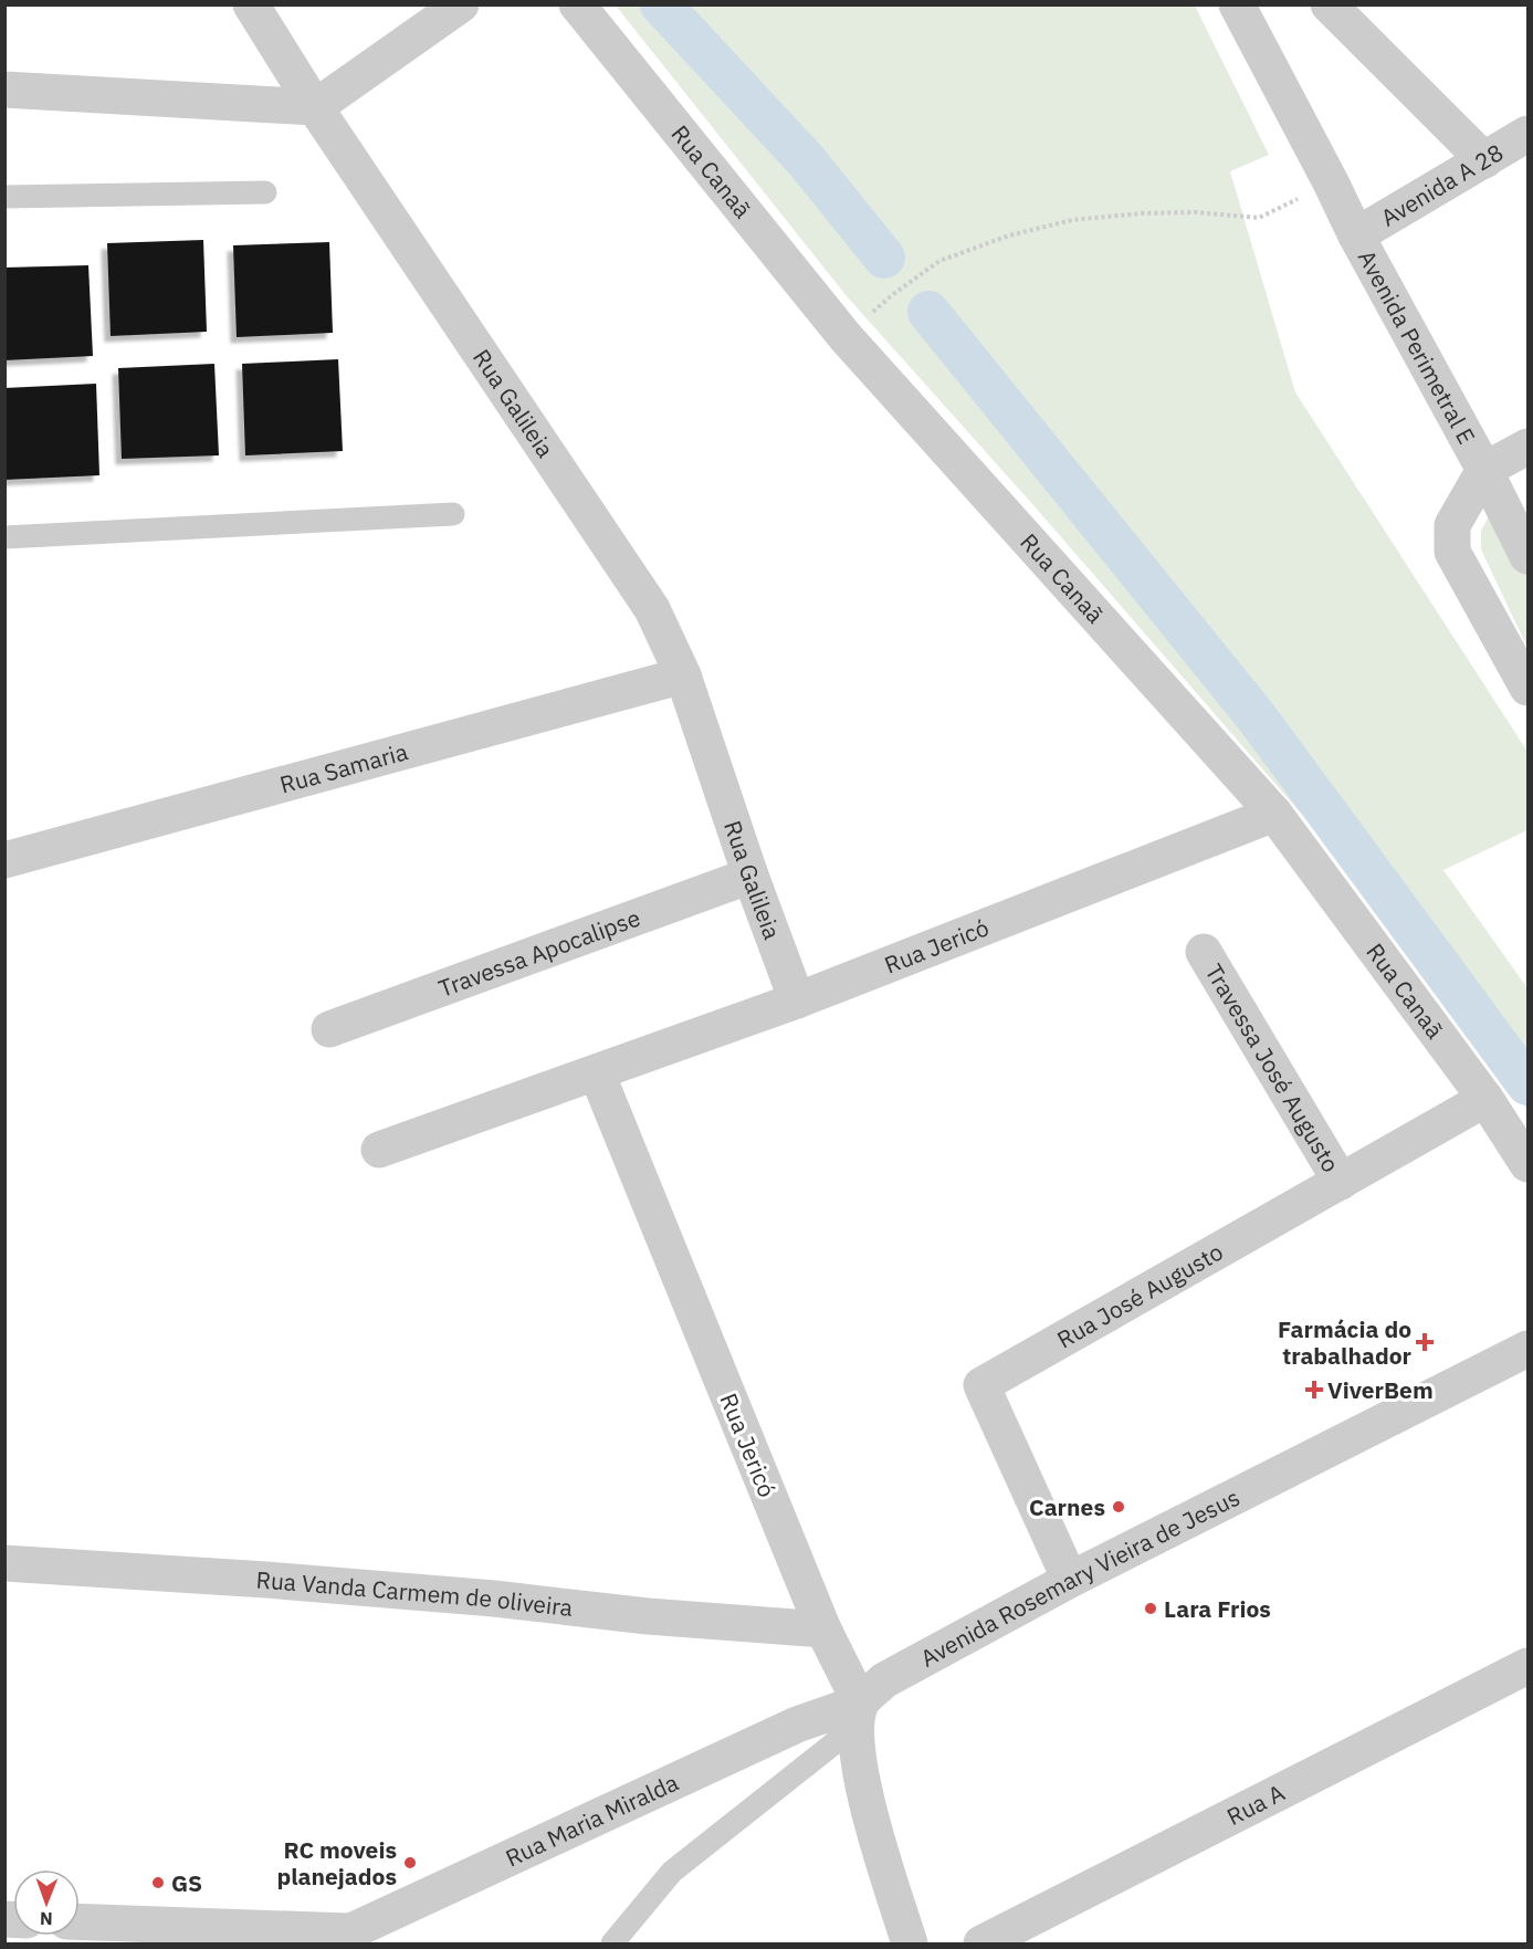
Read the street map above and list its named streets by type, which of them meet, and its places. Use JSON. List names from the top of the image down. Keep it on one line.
{"streets":{"street":["Rua Canaã","Avenida A 28","Avenida Perimetral E","Rua Galileia","Rua Samaria","Rua Jericó","Travessa Apocalipse","Travessa José Augusto","Rua José Augusto","Avenida Rosemary Vieira de Jesus","Rua Vanda Carmem de oliveira","Rua A","Rua Maria Miralda"]},"crossings":[["Rua Canaã","Rua Jericó"],["Rua Canaã","Rua José Augusto"],["Avenida A 28","Avenida Perimetral E"],["Rua Galileia","Rua Samaria"],["Rua Galileia","Rua Jericó"],["Rua Galileia","Travessa Apocalipse"],["Rua Jericó","Avenida Rosemary Vieira de Jesus"],["Rua Jericó","Rua Vanda Carmem de oliveira"],["Rua Jericó","Rua Maria Miralda"],["Travessa José Augusto","Rua José Augusto"],["Rua José Augusto","Avenida Rosemary Vieira de Jesus"],["Avenida Rosemary Vieira de Jesus","Rua Maria Miralda"]],"places":{"health":["Farmácia do trabalhador","ViverBem"],"other":["Carnes","Lara Frios","RC moveis planejados","GS"]},"north":"bottom"}
